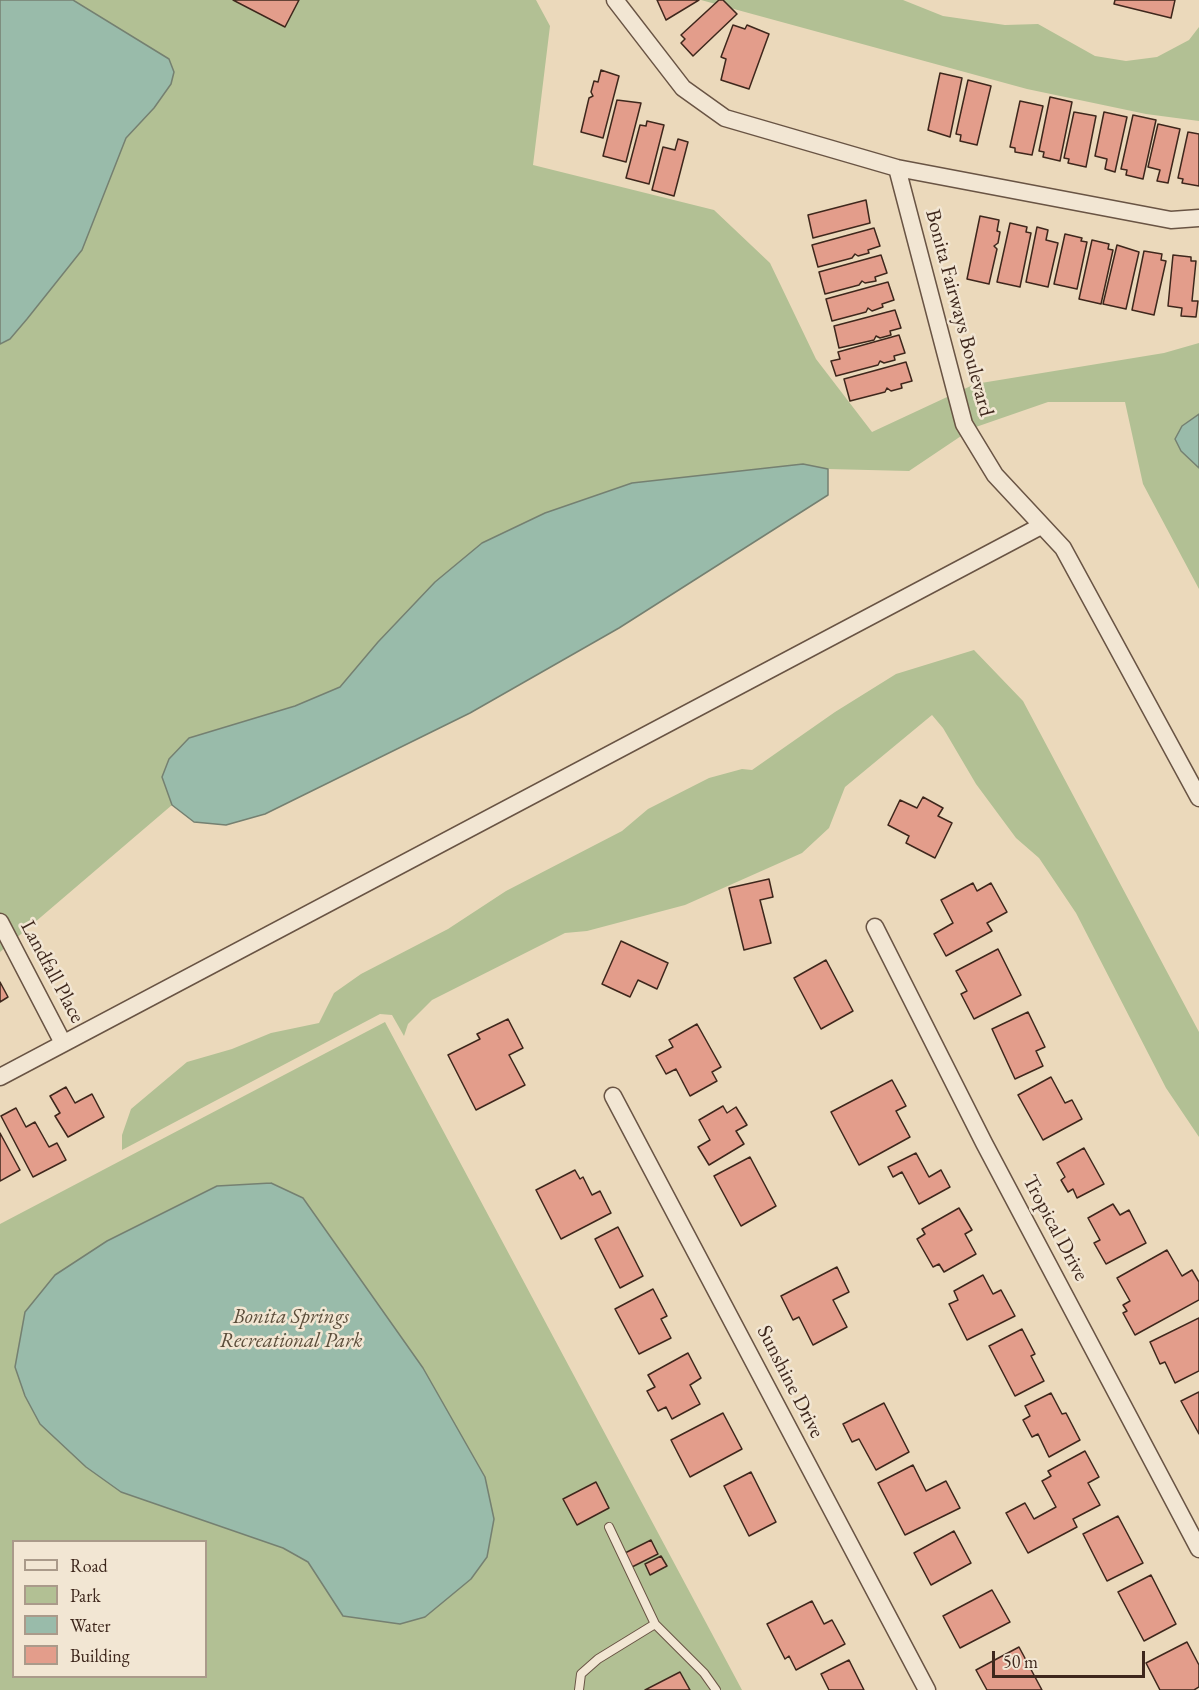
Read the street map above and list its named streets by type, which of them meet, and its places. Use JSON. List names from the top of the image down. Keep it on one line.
{"streets":{"street":["Bonita Fairways Boulevard","Landfall Place","Tropical Drive","Sunshine Drive"]},"parks":["Bonita Springs Recreational Park"],"legend":["Road","Park","Water","Building"],"scale_bar":"50 m"}
